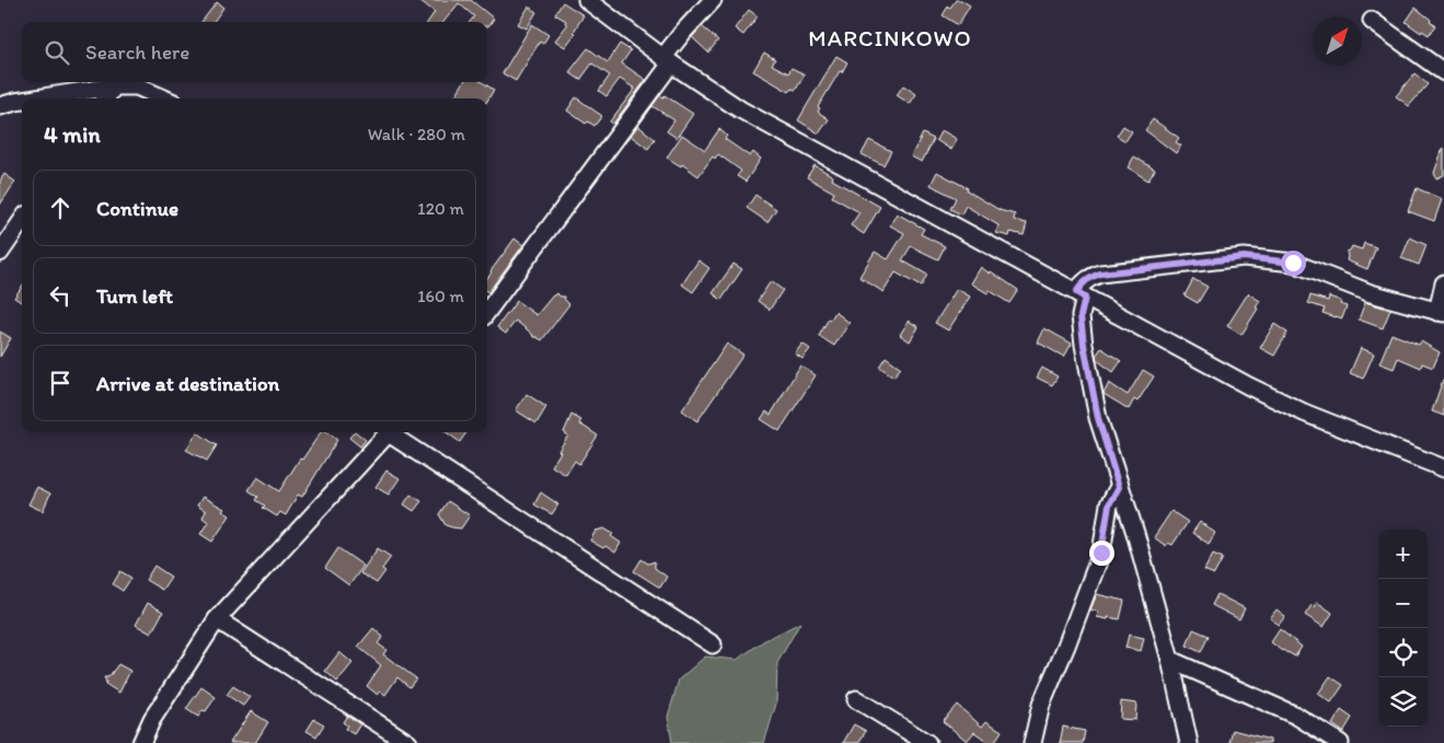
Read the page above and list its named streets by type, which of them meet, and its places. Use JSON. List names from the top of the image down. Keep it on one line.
{"districts":["MARCINKOWO"],"north":"top right","page":{"search":"Search here","heading":["4 min","Walk · 280 m"],"list":[["Continue","120 m"],["Turn left","160 m"],"Arrive at destination"],"map_buttons":["+","−"]}}
